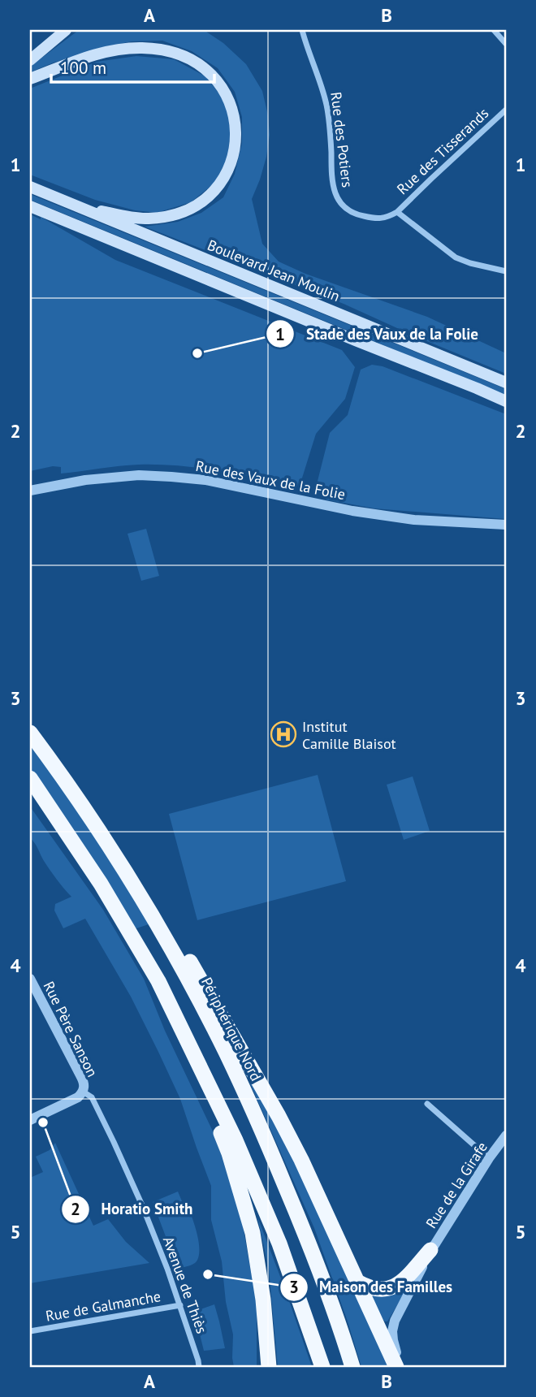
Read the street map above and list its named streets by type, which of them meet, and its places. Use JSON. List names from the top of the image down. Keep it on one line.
{"streets":{"highway":["Périphérique Nord"],"main road":["Boulevard Jean Moulin"],"street":["Rue des Potiers","Rue des Tisserands","Rue des Vaux de la Folie","Rue Père Sanson","Rue de la Girafe","Avenue de Thiès","Rue de Galmanche"]},"crossings":[["Rue des Potiers","Rue des Tisserands"],["Rue Père Sanson","Avenue de Thiès"],["Avenue de Thiès","Rue de Galmanche"]],"places":{"other":["Stade des Vaux de la Folie","Horatio Smith","Maison des Familles"],"hospital":["Institut Camille Blaisot"]},"scale_bar":"100 m","grid":{"columns":["A","B"],"rows":["1","2","3","4","5"]}}
